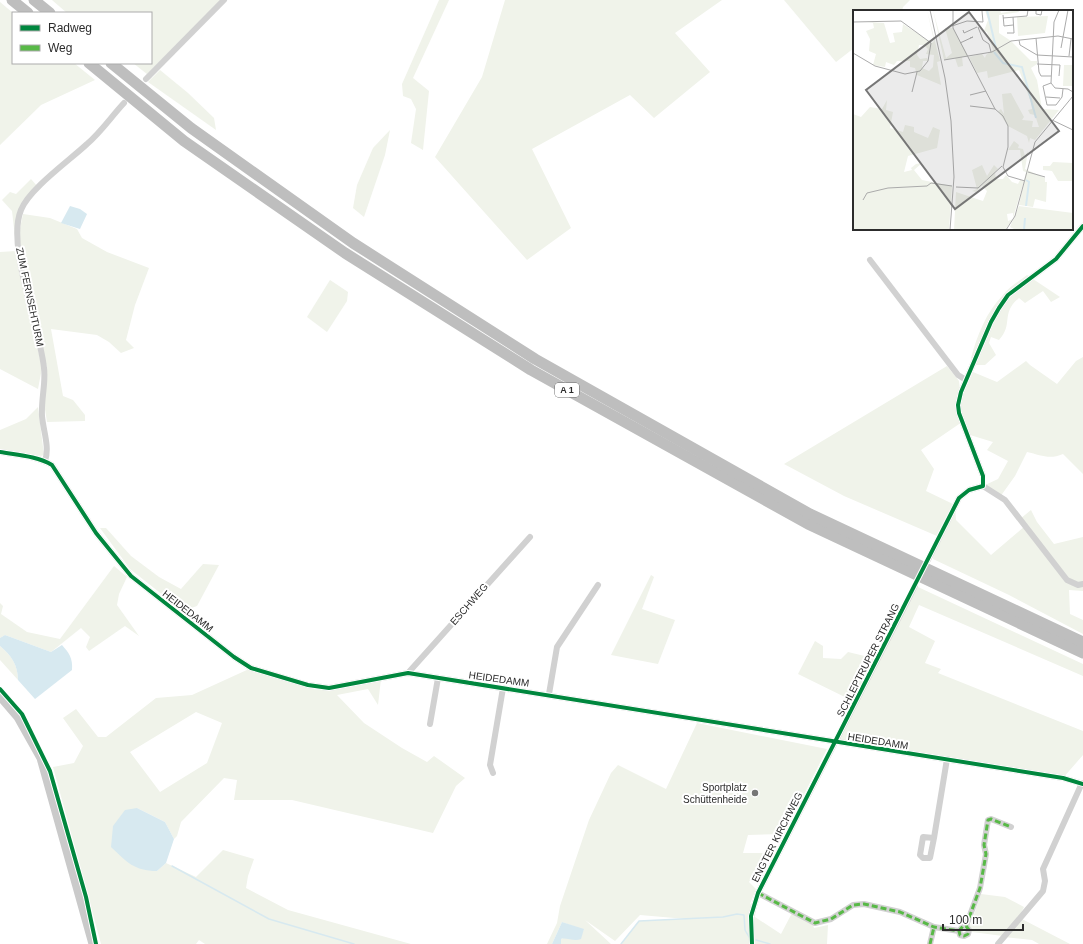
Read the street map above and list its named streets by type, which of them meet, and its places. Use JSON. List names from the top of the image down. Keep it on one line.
{"streets":{"highway":["A 1"],"street":["ZUM FERNSEHTURM","ESCHWEG","HEIDEDAMM","SCHLEPTRUPER STRANG","ENGTER KIRCHWEG"]},"crossings":[["ZUM FERNSEHTURM","HEIDEDAMM"],["ESCHWEG","HEIDEDAMM"],["HEIDEDAMM","SCHLEPTRUPER STRANG"],["HEIDEDAMM","ENGTER KIRCHWEG"],["SCHLEPTRUPER STRANG","ENGTER KIRCHWEG"]],"places":["Sportplatz Schüttenheide"],"legend":["Radweg","Weg"],"scale_bar":"100 m"}
